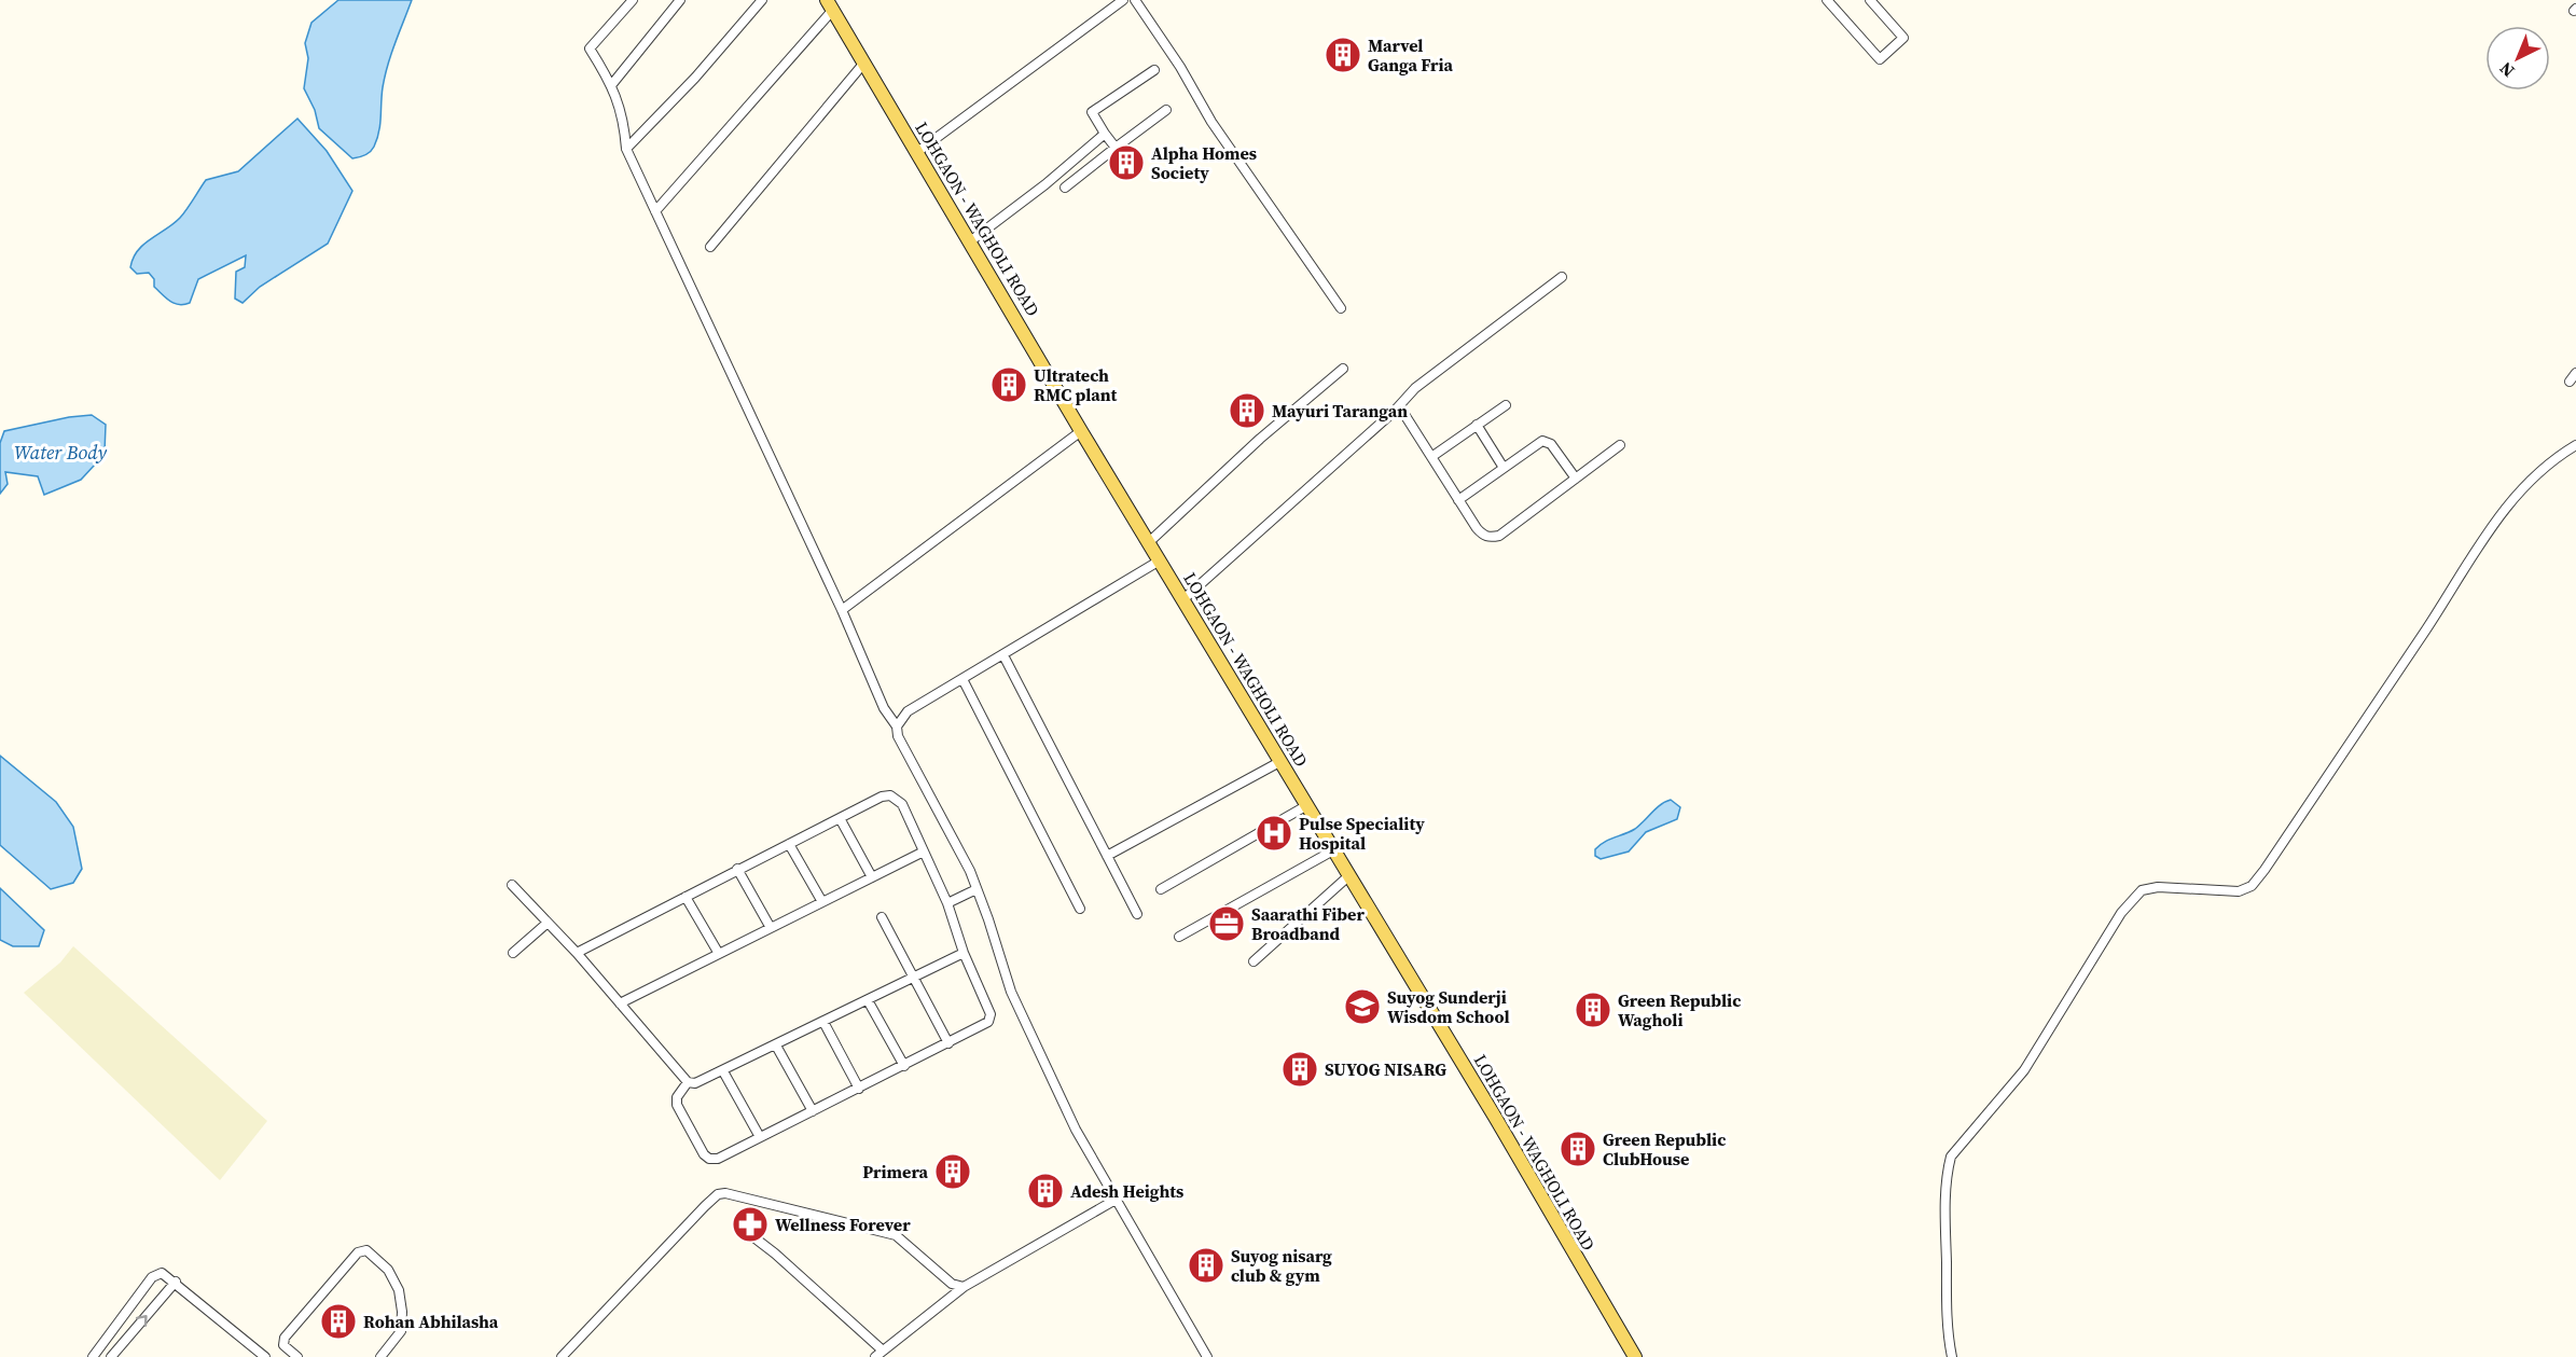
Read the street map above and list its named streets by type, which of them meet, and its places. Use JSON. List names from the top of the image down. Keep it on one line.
{"streets":{"main road":["LOHGAON - WAGHOLI ROAD"]},"water":["Water Body"],"places":{"building":["Marvel Ganga Fria","Alpha Homes Society","Ultratech RMC plant","Mayuri Tarangan","Green Republic Wagholi","SUYOG NISARG","Green Republic ClubHouse","Primera","Adesh Heights","Suyog nisarg club & gym","Rohan Abhilasha"],"hospital":["Pulse Speciality Hospital"],"office":["Saarathi Fiber Broadband"],"school or university":["Suyog Sunderji Wisdom School"],"pharmacy":["Wellness Forever"]},"north":"bottom left"}
